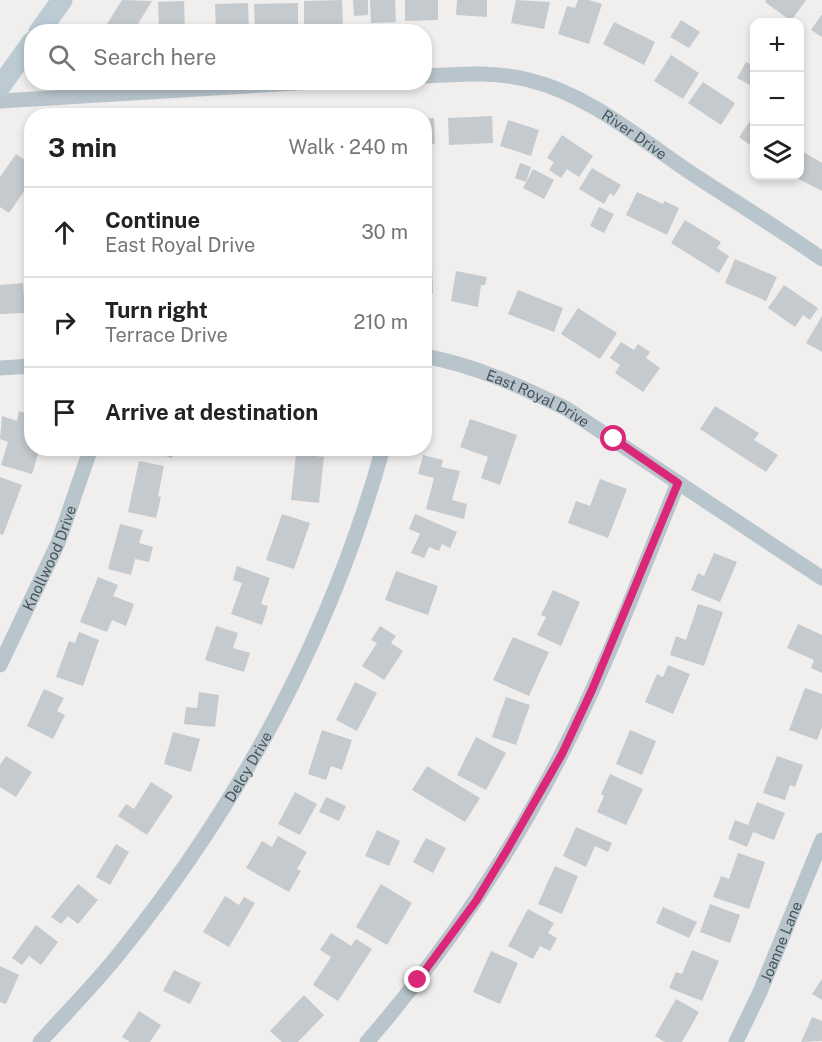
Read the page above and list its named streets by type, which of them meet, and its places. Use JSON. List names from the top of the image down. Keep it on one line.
{"streets":{"street":["River Drive","East Royal Drive","Knollwood Drive","Delcy Drive","Joanne Lane"]},"page":{"map_buttons":["+","−"],"search":"Search here","heading":["3 min","Walk · 240 m"],"list":[["Continue","East Royal Drive","30 m"],["Turn right","Terrace Drive","210 m"],"Arrive at destination"]}}
